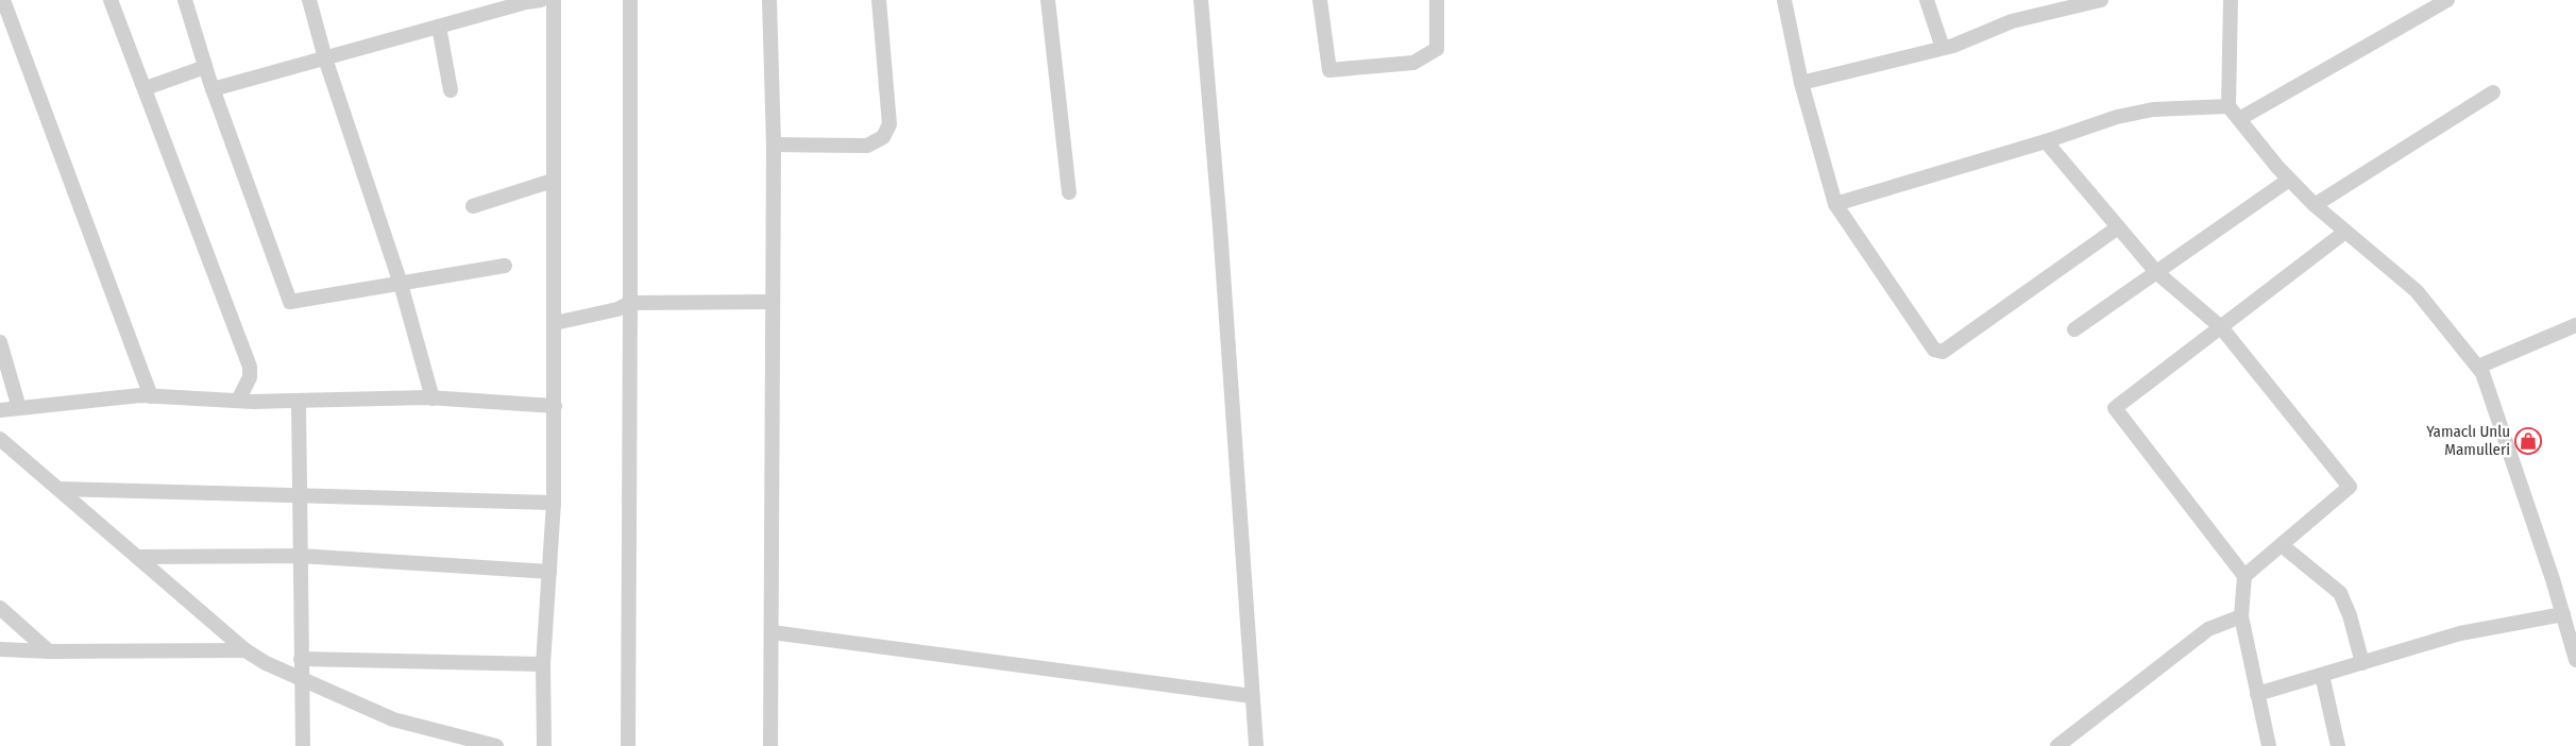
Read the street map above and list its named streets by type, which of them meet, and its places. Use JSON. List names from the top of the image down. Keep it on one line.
{"places":{"shop":["Yamaclı Unlu Mamulleri"]}}
